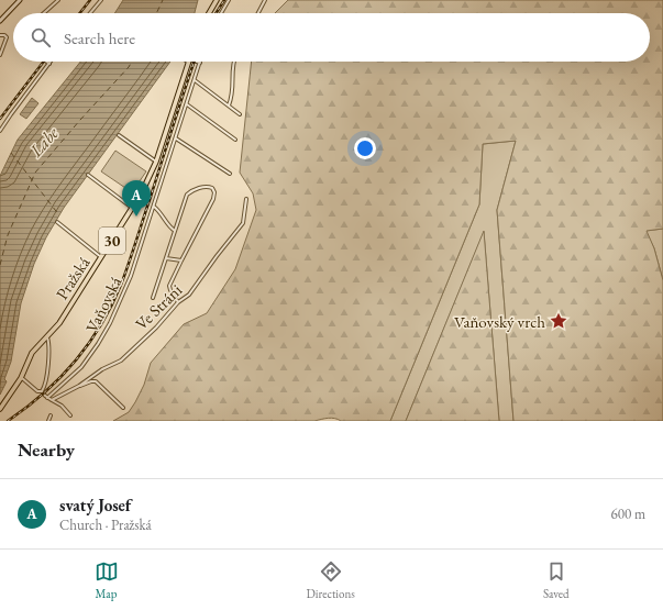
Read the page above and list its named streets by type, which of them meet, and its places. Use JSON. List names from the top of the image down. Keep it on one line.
{"streets":{"main road":["30","Pražská"],"street":["Vaňovská","Ve Stráni"]},"water":["Labe"],"places":{"place":["Vaňovský vrch"]},"page":{"search":"Search here","pins":"A","heading":"Nearby","list":[{"mark":"A","name":"svatý Josef","note":"Church · Pražská","value":"600 m"}],"nav":["Map","Directions","Saved"]}}
